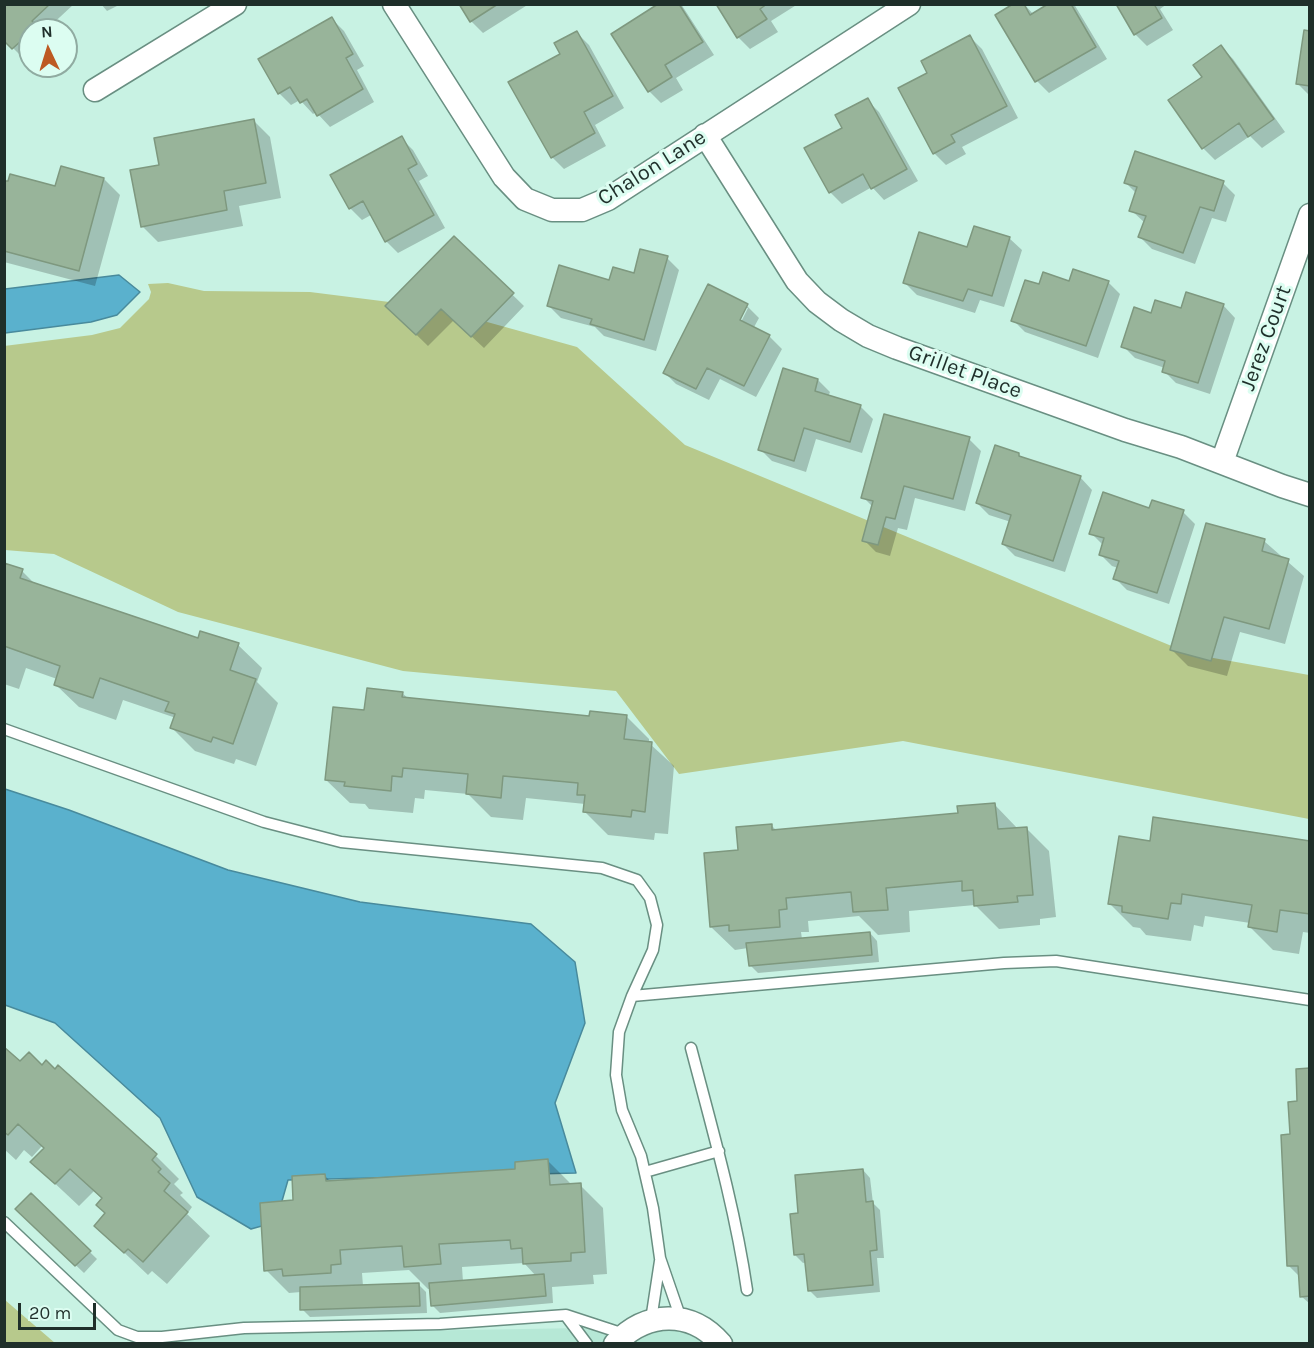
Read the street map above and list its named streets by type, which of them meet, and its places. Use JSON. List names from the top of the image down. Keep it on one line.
{"streets":{"street":["Chalon Lane","Jerez Court","Grillet Place"]},"crossings":[["Chalon Lane","Grillet Place"],["Jerez Court","Grillet Place"]],"scale_bar":"20 m","north":"top"}
